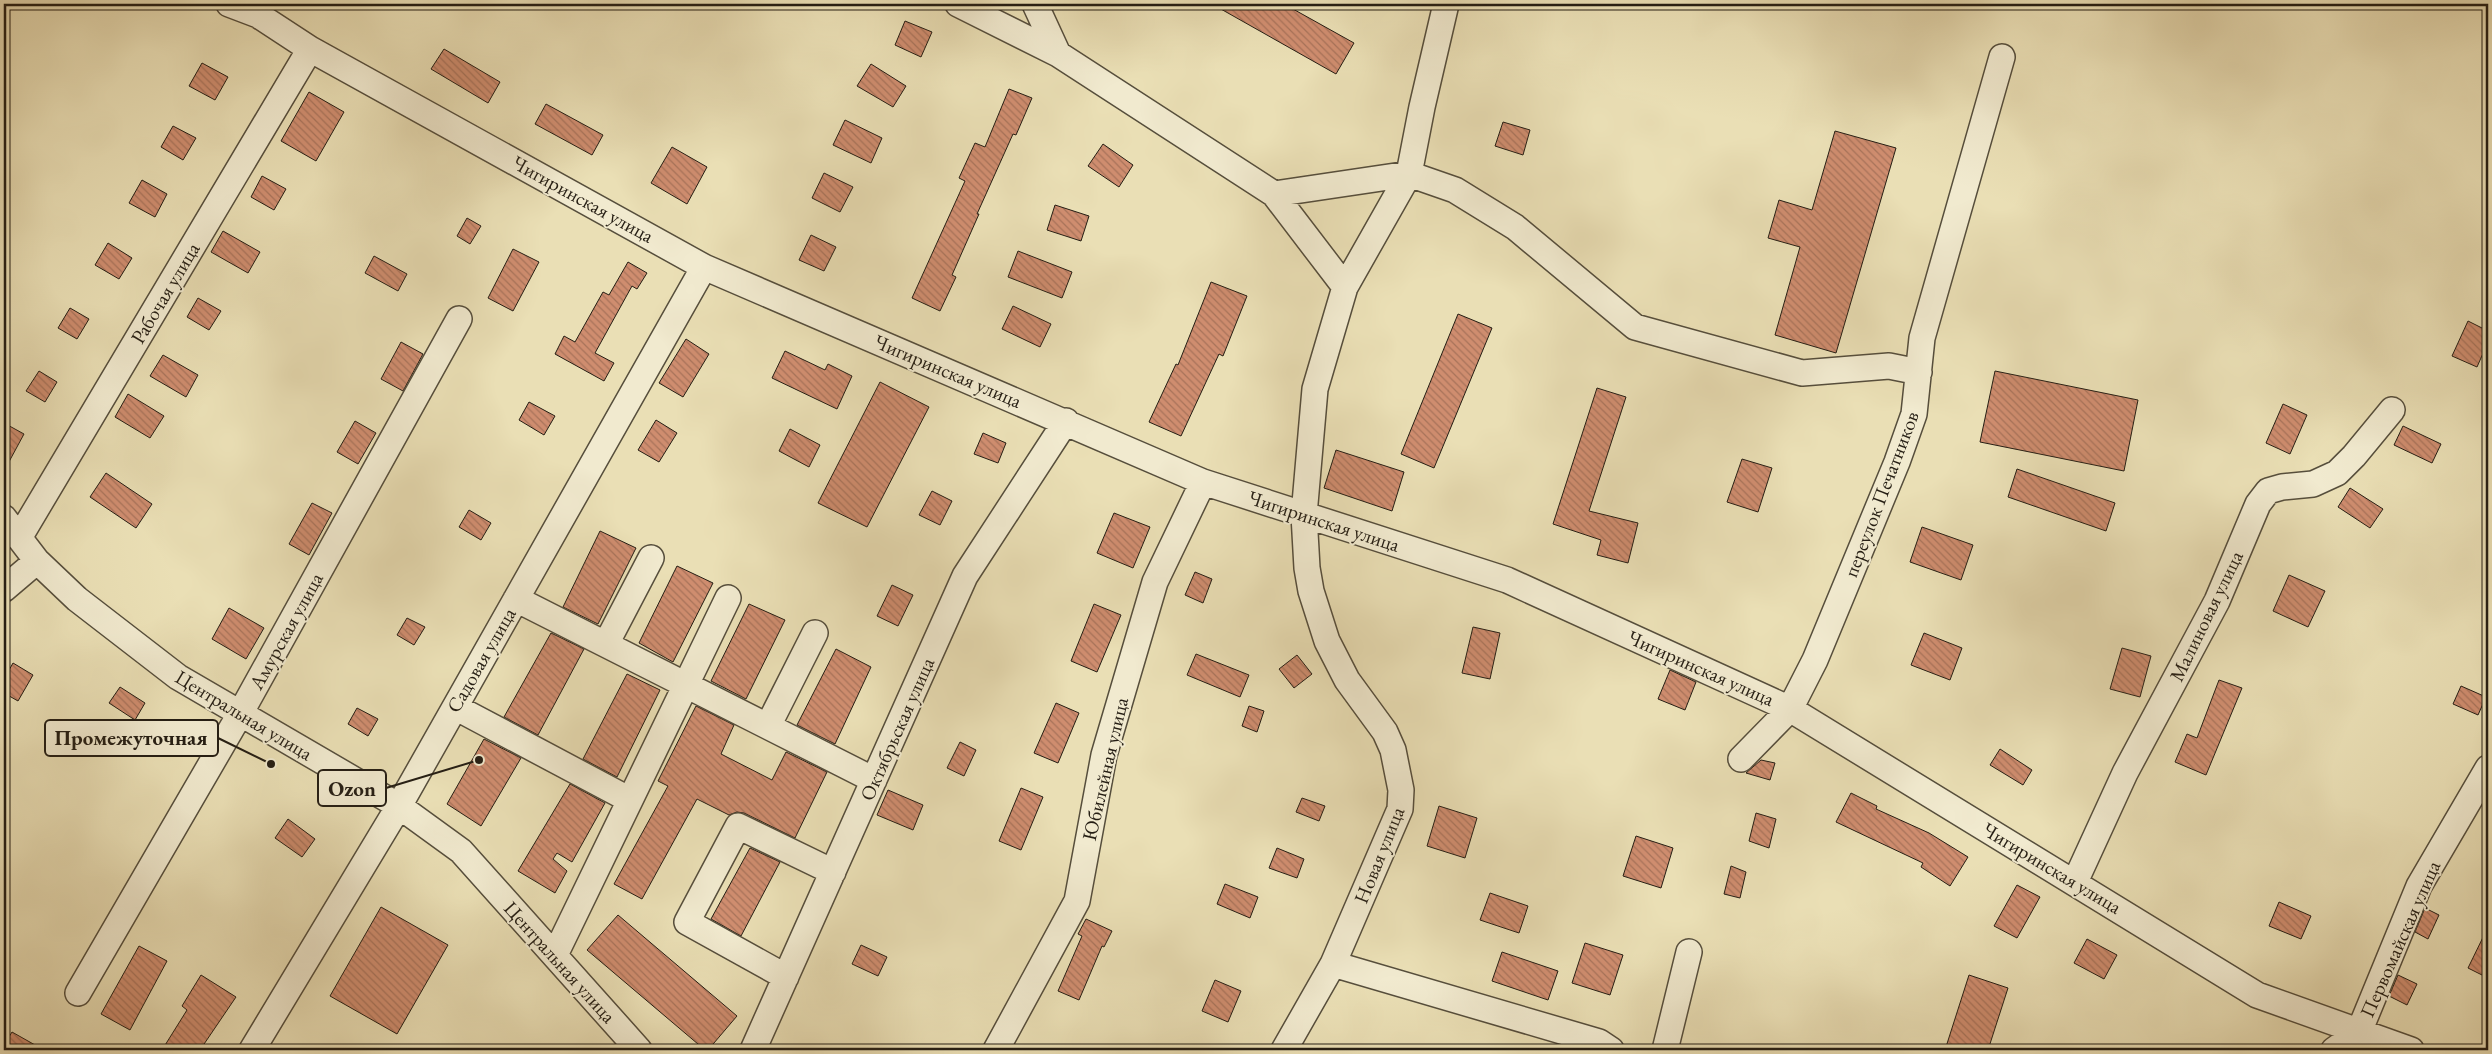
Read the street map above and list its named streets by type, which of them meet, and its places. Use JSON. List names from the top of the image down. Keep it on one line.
{"streets":{"street":["Чигиринская улица","Рабочая улица","переулок Печатников","Малиновая улица","Амурская улица","Садовая улица","Центральная улица","Октябрьская улица","Юбилейная улица","Новая улица","Первомайская улица"]},"crossings":[["Чигиринская улица","Рабочая улица"],["Чигиринская улица","переулок Печатников"],["Чигиринская улица","Малиновая улица"],["Чигиринская улица","Садовая улица"],["Чигиринская улица","Октябрьская улица"],["Чигиринская улица","Юбилейная улица"],["Чигиринская улица","Новая улица"],["Чигиринская улица","Первомайская улица"],["Рабочая улица","Центральная улица"],["Амурская улица","Центральная улица"],["Садовая улица","Центральная улица"]],"places":["Ozon","Промежуточная"]}
